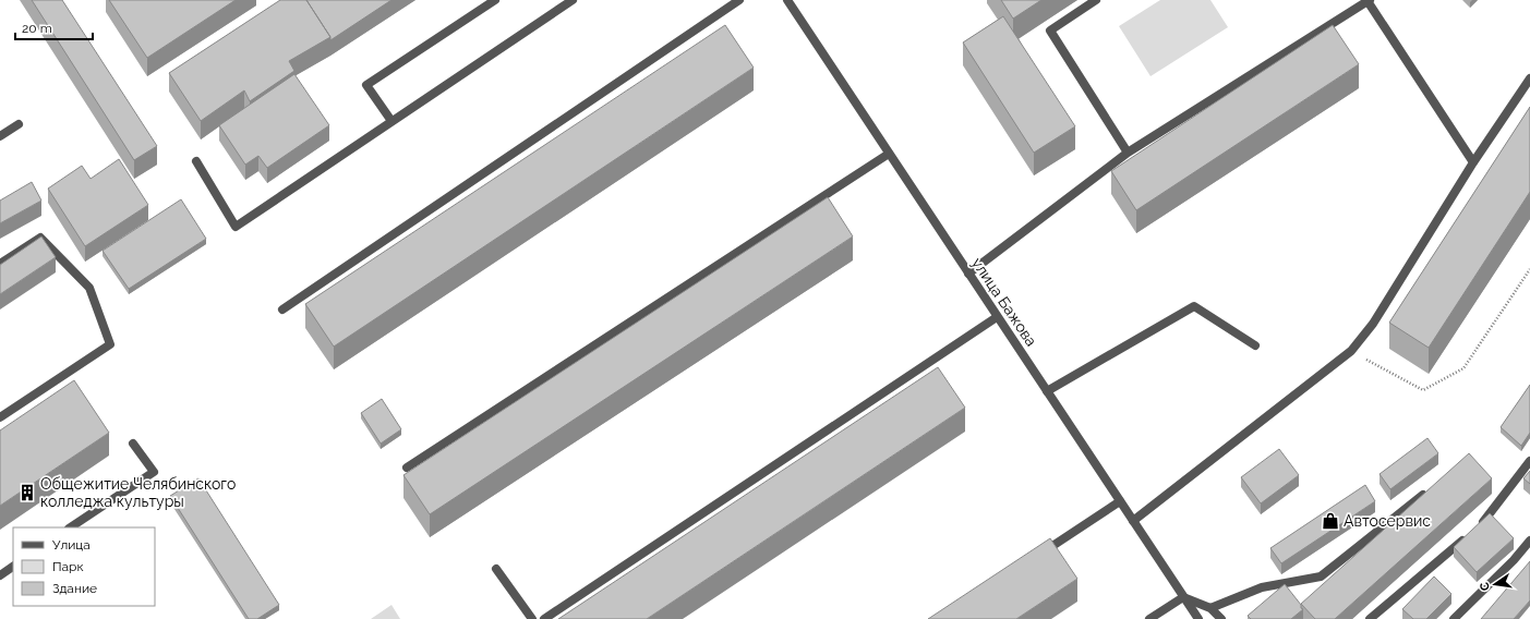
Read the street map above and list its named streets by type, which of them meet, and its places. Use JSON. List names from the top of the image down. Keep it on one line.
{"streets":{"street":["улица Бажова"]},"places":{"building":["Общежитие Челябинского колледжа культуры"],"shop":["Автосервис"]},"legend":["Улица","Парк","Здание"],"scale_bar":"20 m","north":"left"}
